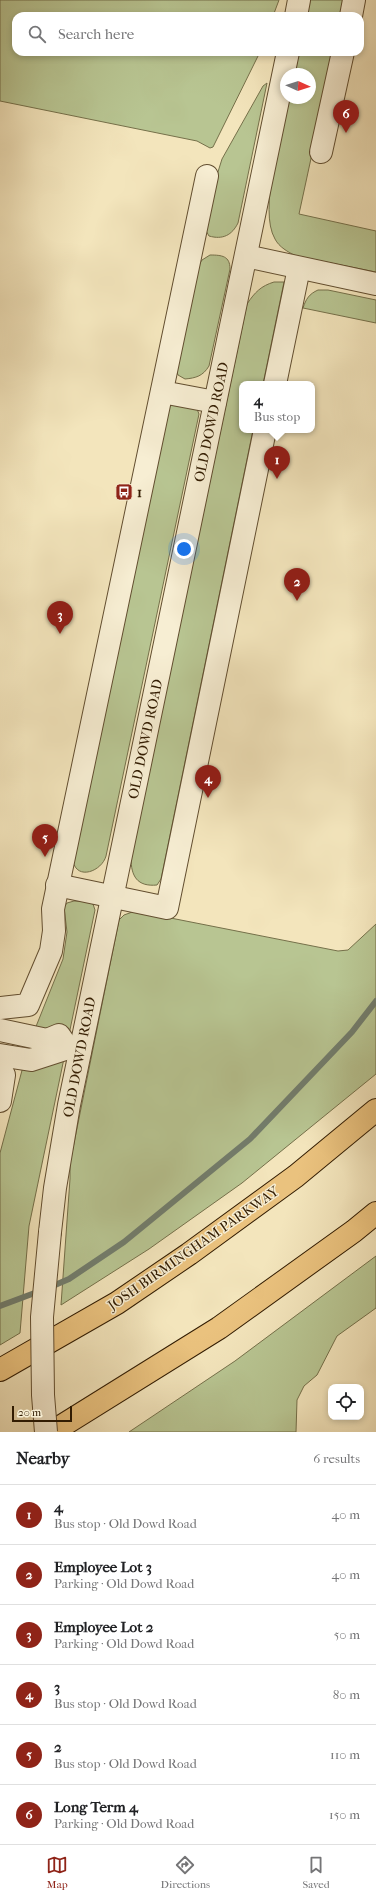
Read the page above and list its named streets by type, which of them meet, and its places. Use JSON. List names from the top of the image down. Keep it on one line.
{"streets":{"main road":["JOSH BIRMINGHAM PARKWAY"],"street":["OLD DOWD ROAD"]},"places":{"bus stop":["1"]},"scale_bar":"20 m","north":"right","page":{"search":"Search here","pins":["6","1","2","3","4","5"],"popup":["4","Bus stop"],"scale":"20 m","heading":["Nearby","6 results"],"list":[{"mark":"1","name":"4","note":"Bus stop · Old Dowd Road","value":"40 m"},{"mark":"2","name":"Employee Lot 3","note":"Parking · Old Dowd Road","value":"40 m"},{"mark":"3","name":"Employee Lot 2","note":"Parking · Old Dowd Road","value":"50 m"},{"mark":"4","name":"3","note":"Bus stop · Old Dowd Road","value":"80 m"},{"mark":"5","name":"2","note":"Bus stop · Old Dowd Road","value":"110 m"},{"mark":"6","name":"Long Term 4","note":"Parking · Old Dowd Road","value":"150 m"}],"nav":["Map","Directions","Saved"]}}
